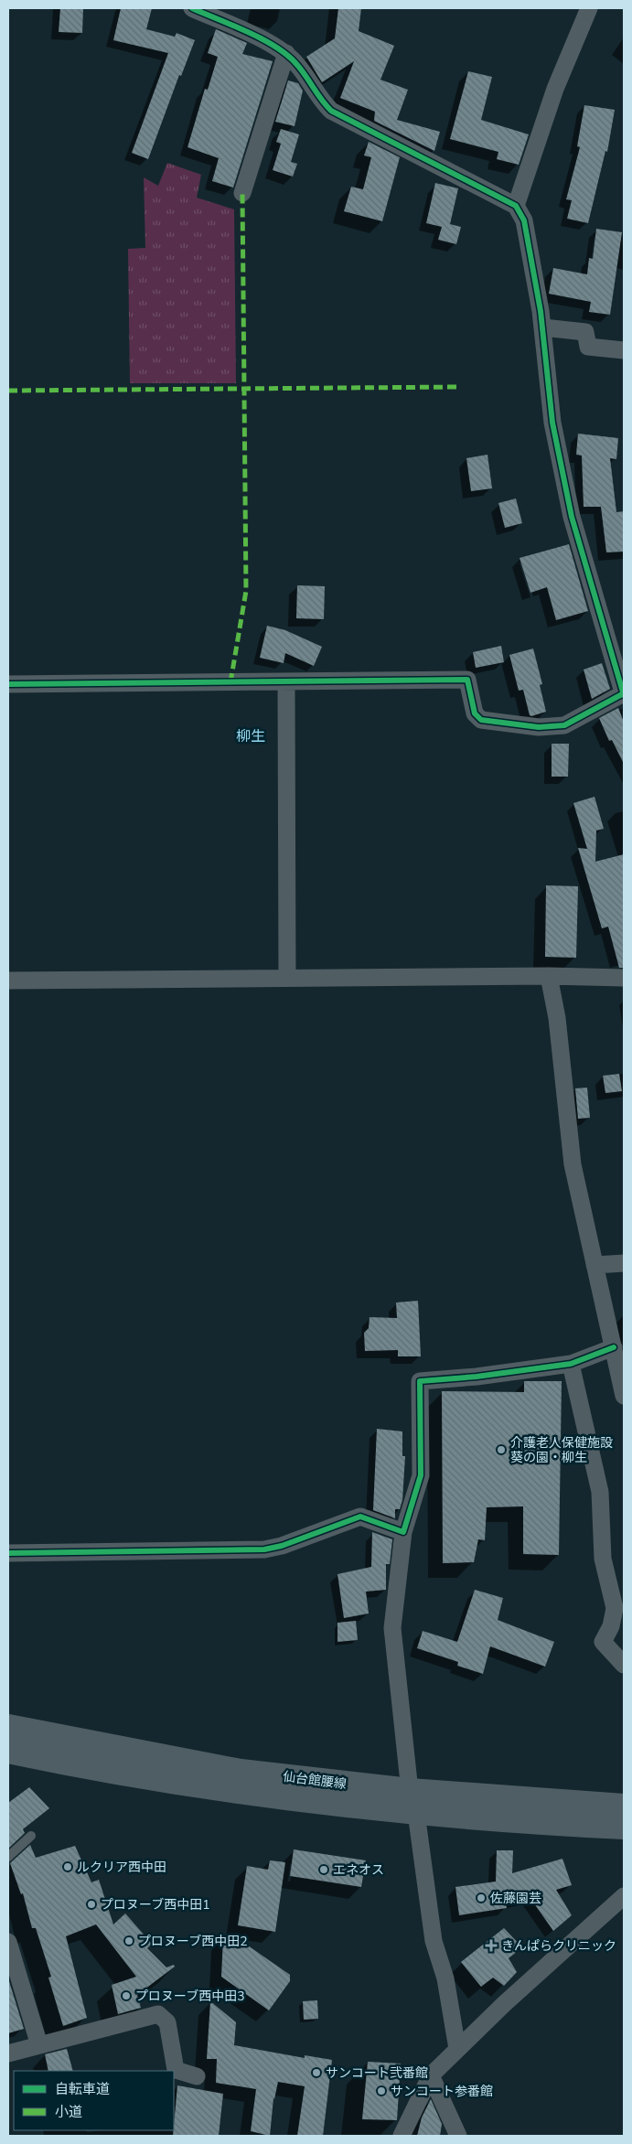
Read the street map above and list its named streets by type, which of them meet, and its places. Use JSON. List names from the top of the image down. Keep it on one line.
{"streets":{"main road":["仙台館腰線"]},"districts":["柳生"],"places":{"other":["介護老人保健施設 葵の園・柳生","ルクリア西中田","エネオス","佐藤園芸","プロヌーブ西中田1","プロヌーブ西中田2","プロヌーブ西中田3","サンコート弐番館","サンコート参番館"],"health":["きんぱらクリニック"]},"legend":["自転車道","小道"]}
